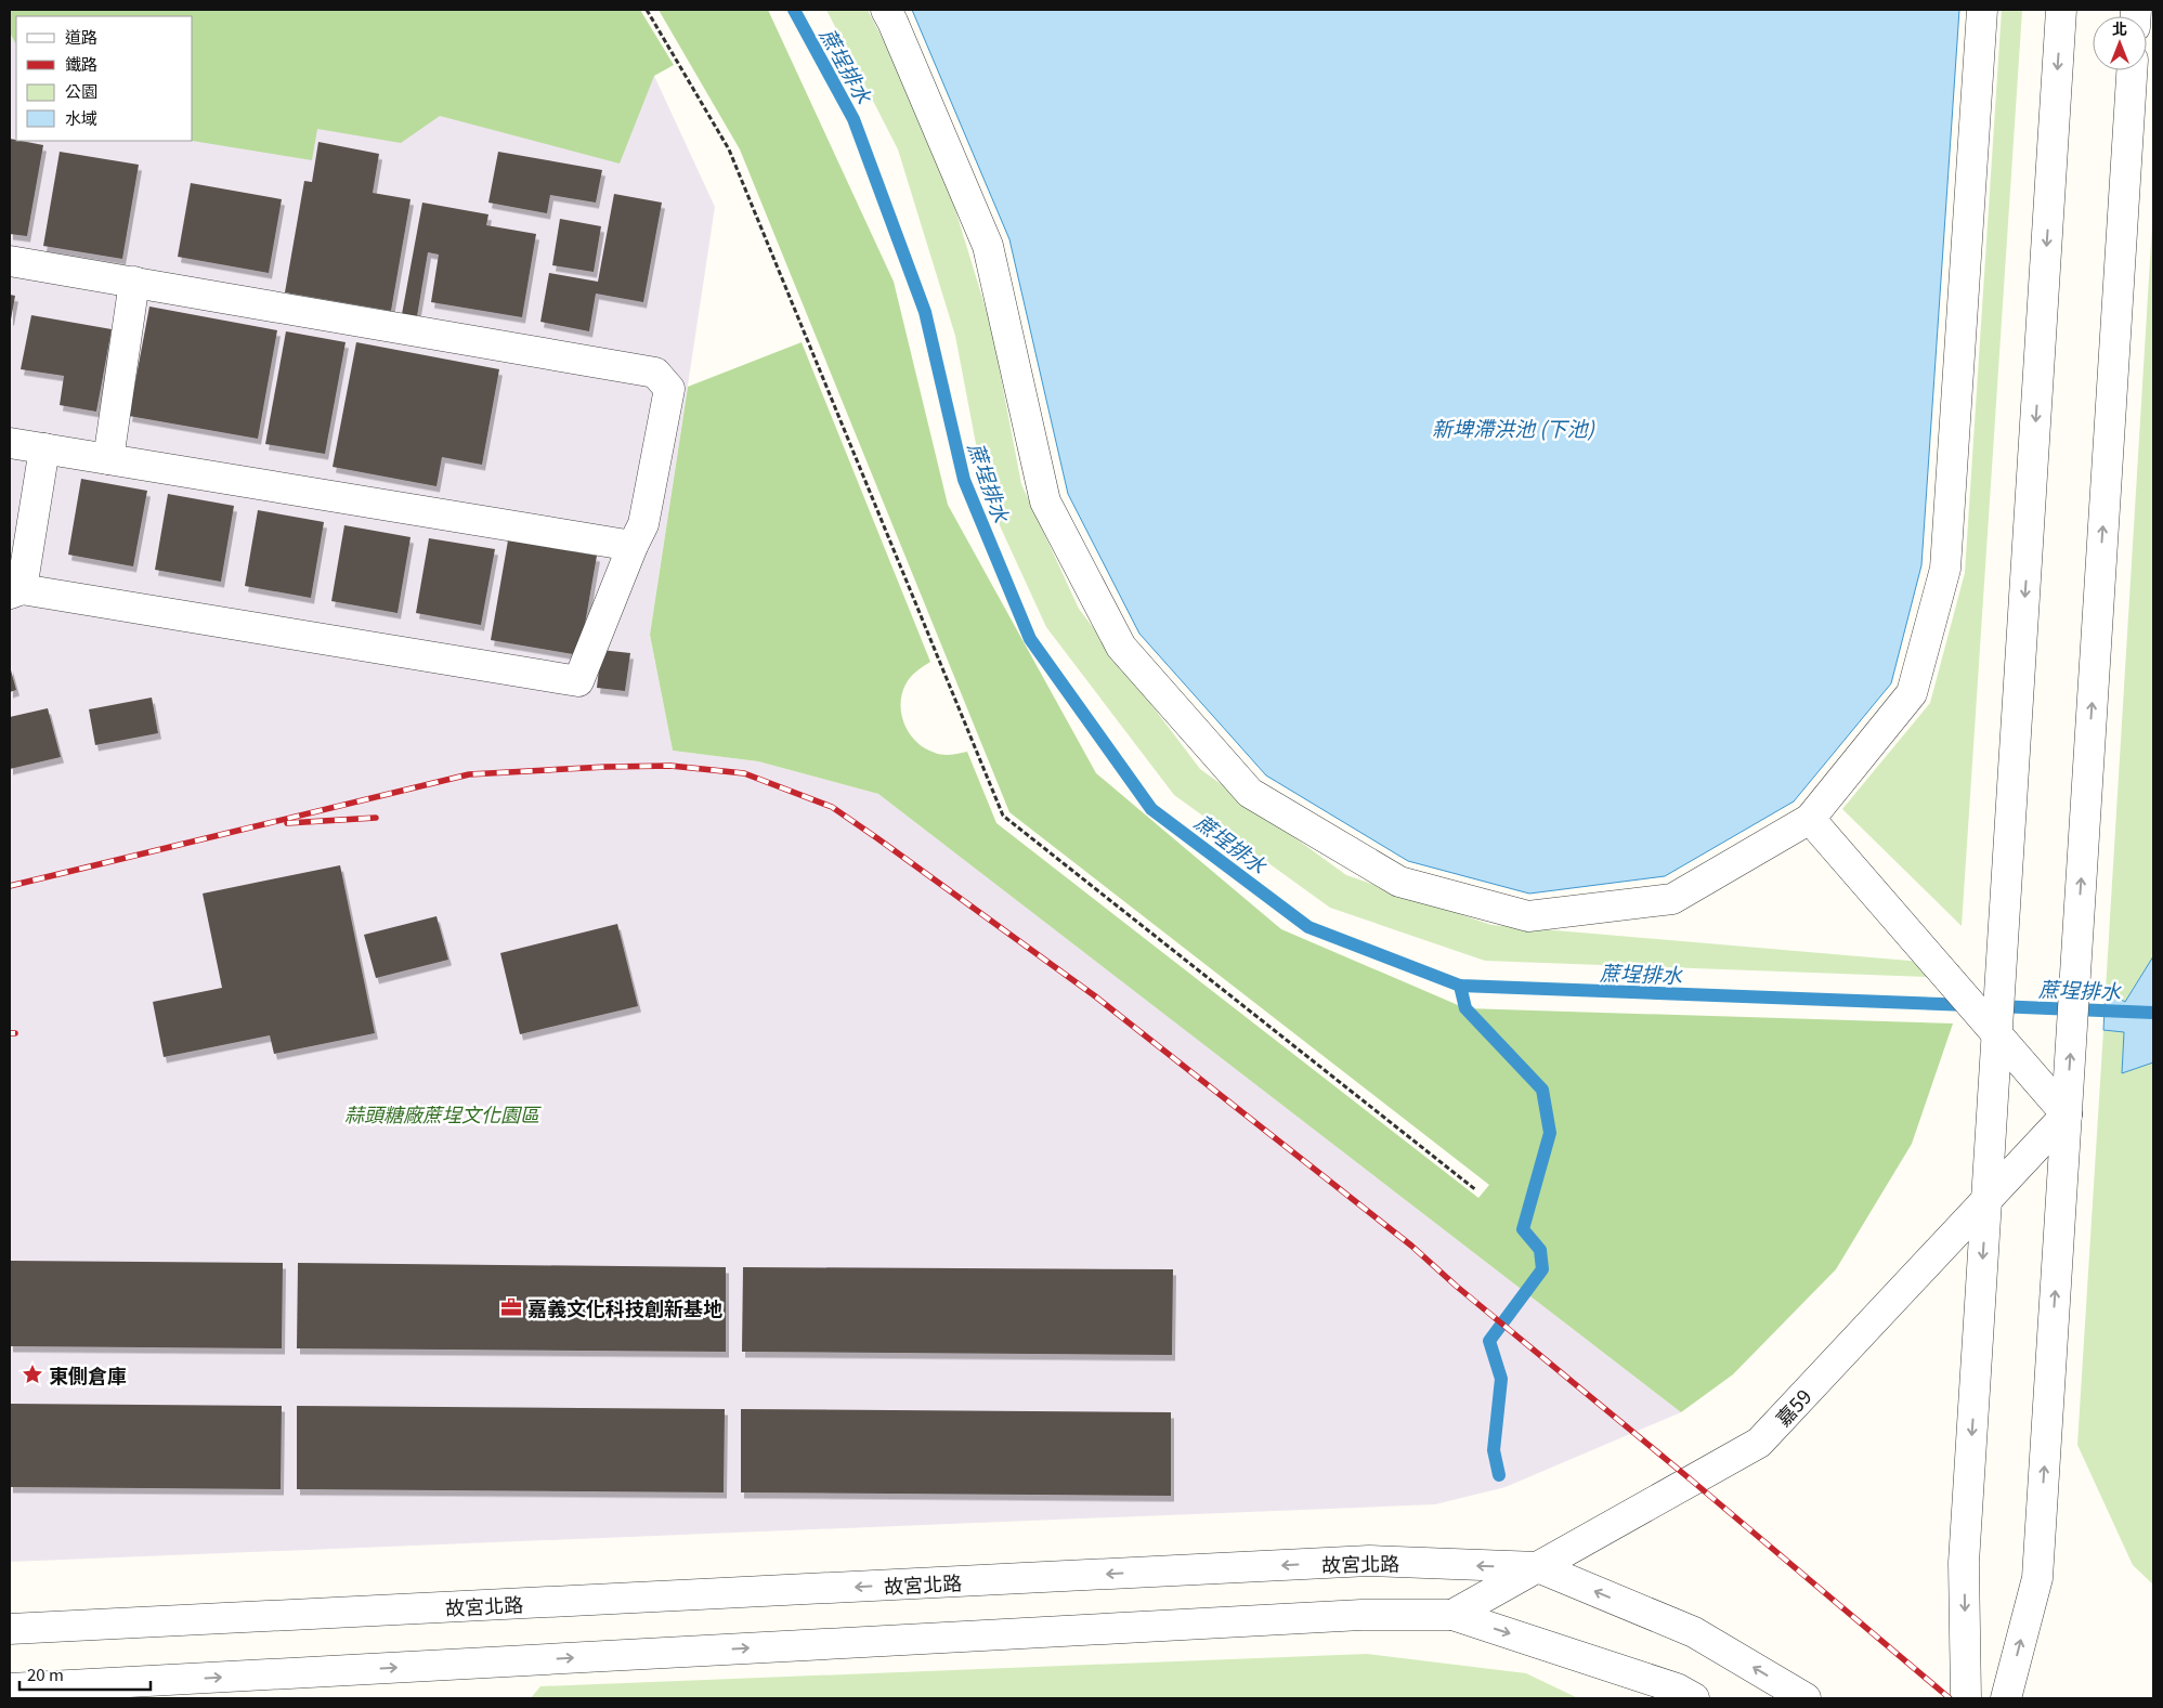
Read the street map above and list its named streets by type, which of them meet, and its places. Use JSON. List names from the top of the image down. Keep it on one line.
{"streets":{"street":["嘉59","故宮北路"]},"crossings":[["嘉59","故宮北路"]],"water":["蔗埕排水","新埤滯洪池 (下池)"],"parks":["蒜頭糖廠蔗埕文化園區"],"places":{"office":["嘉義文化科技創新基地"],"place":["東側倉庫"]},"legend":["道路","鐵路","公園","水域"],"scale_bar":"20 m","north":"top"}
